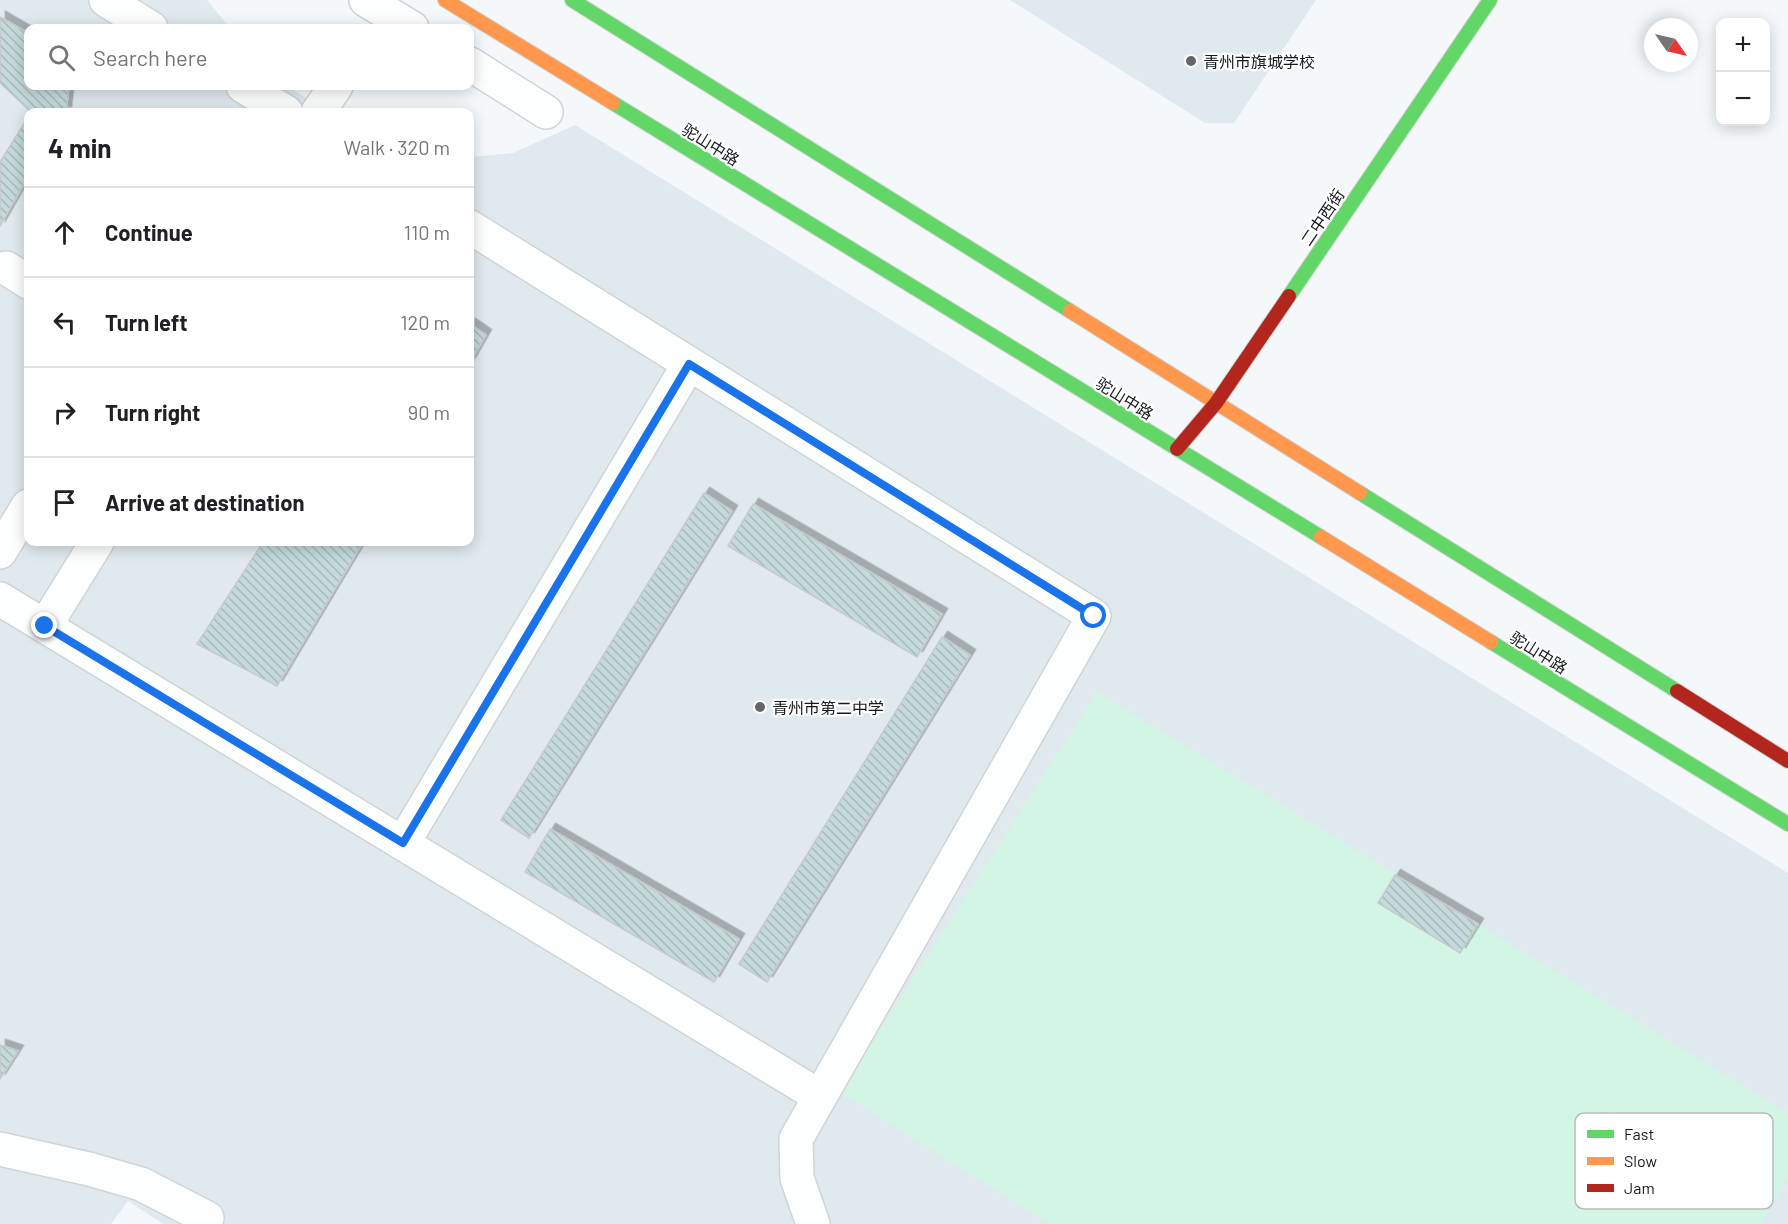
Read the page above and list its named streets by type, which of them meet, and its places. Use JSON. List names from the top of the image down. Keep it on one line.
{"streets":{"main road":["驼山中路","二中西街"]},"crossings":[["驼山中路","二中西街"]],"places":["青州市旗城学校","青州市第二中学"],"legend":["Fast","Slow","Jam"],"north":"bottom right","page":{"map_buttons":["+","−"],"search":"Search here","heading":["4 min","Walk · 320 m"],"list":[["Continue","110 m"],["Turn left","120 m"],["Turn right","90 m"],"Arrive at destination"]}}
